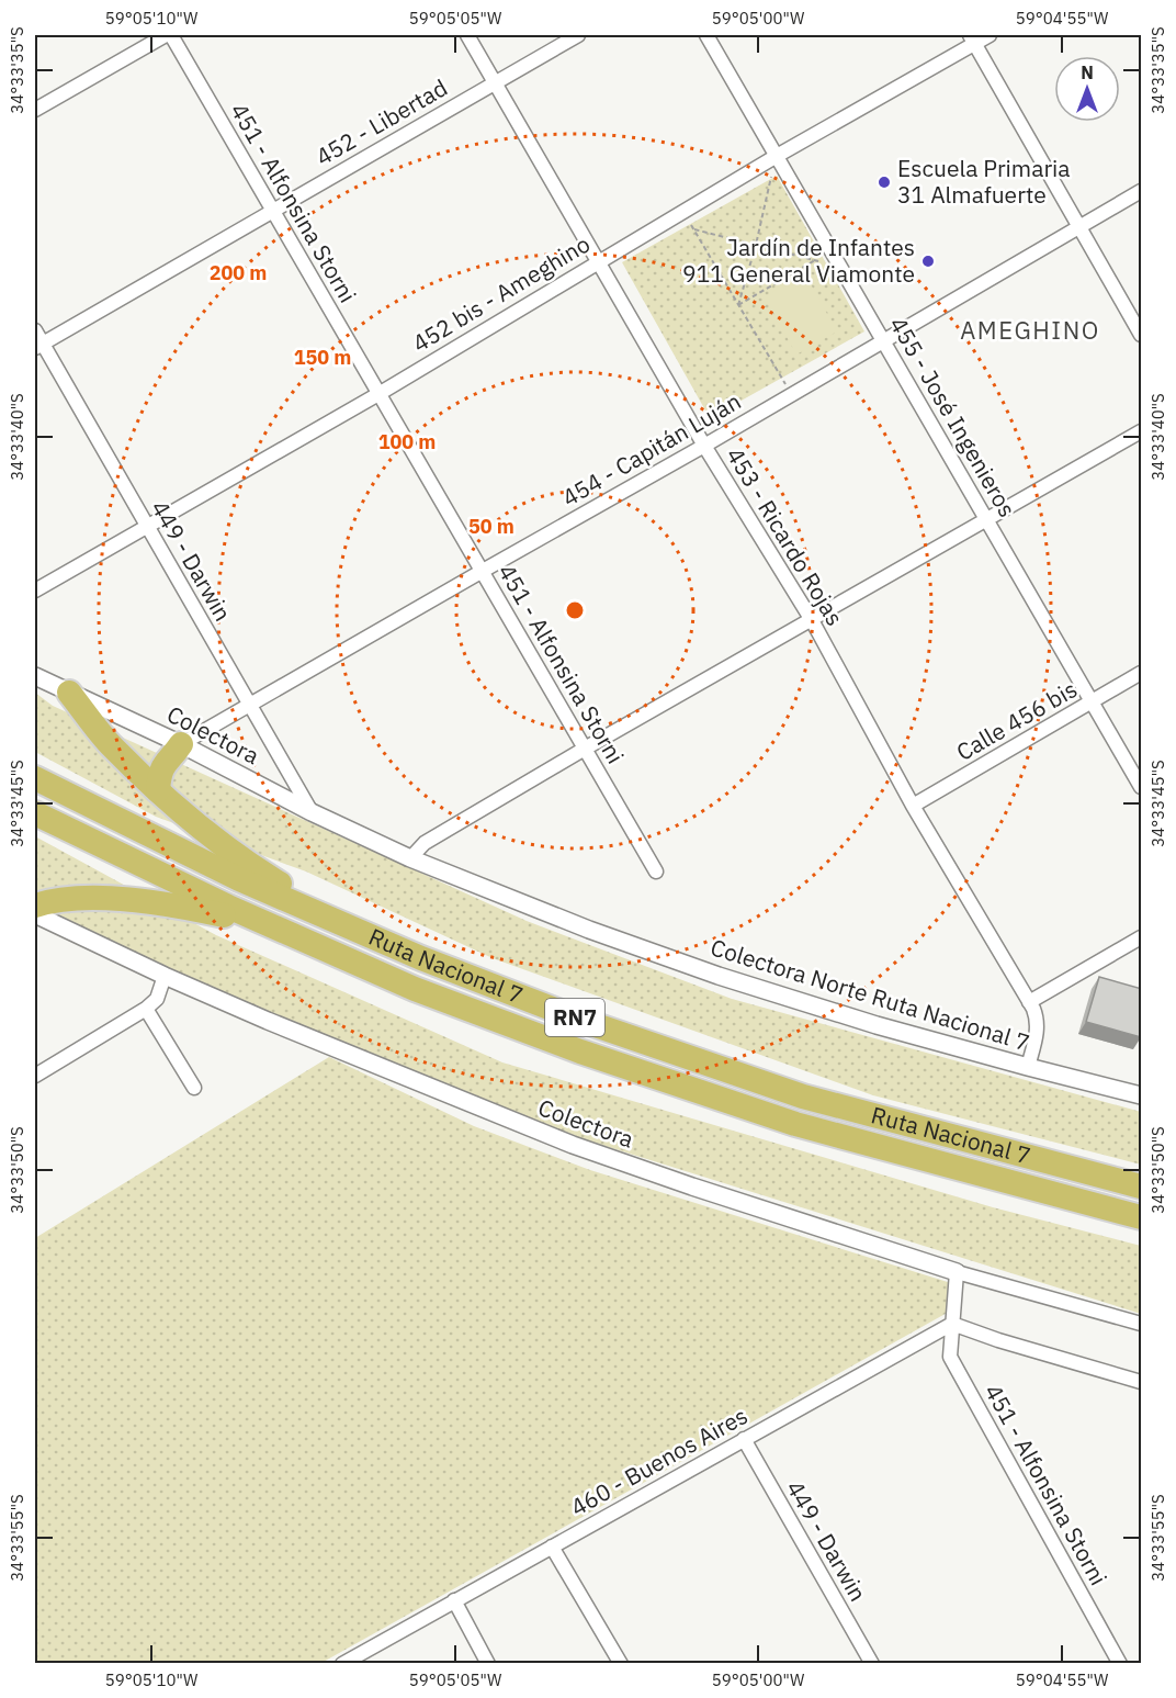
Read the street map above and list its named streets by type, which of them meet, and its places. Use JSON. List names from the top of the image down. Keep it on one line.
{"streets":{"highway":["Ruta Nacional 7","RN7"],"street":["452 - Libertad","451 - Alfonsina Storni","452 bis - Ameghino","455 - José Ingenieros","454 - Capitán Luján","453 - Ricardo Rojas","449 - Darwin","Calle 456 bis","Colectora","Colectora Norte Ruta Nacional 7","460 - Buenos Aires"]},"crossings":[["452 - Libertad","451 - Alfonsina Storni"],["452 - Libertad","453 - Ricardo Rojas"],["452 - Libertad","449 - Darwin"],["451 - Alfonsina Storni","452 bis - Ameghino"],["451 - Alfonsina Storni","454 - Capitán Luján"],["451 - Alfonsina Storni","460 - Buenos Aires"],["452 bis - Ameghino","455 - José Ingenieros"],["452 bis - Ameghino","453 - Ricardo Rojas"],["452 bis - Ameghino","449 - Darwin"],["455 - José Ingenieros","454 - Capitán Luján"],["455 - José Ingenieros","Calle 456 bis"],["454 - Capitán Luján","453 - Ricardo Rojas"],["454 - Capitán Luján","449 - Darwin"],["454 - Capitán Luján","Colectora"],["453 - Ricardo Rojas","Calle 456 bis"],["453 - Ricardo Rojas","Colectora Norte Ruta Nacional 7"],["449 - Darwin","Colectora"],["449 - Darwin","460 - Buenos Aires"],["Colectora","Colectora Norte Ruta Nacional 7"]],"districts":["AMEGHINO"],"places":["Escuela Primaria 31 Almafuerte","Jardín de Infantes 911 General Viamonte"],"north":"top","coordinates":["59°05'10\"W","59°05'05\"W","59°05'00\"W","59°04'55\"W","34°33'35\"S","34°33'40\"S","34°33'45\"S","34°33'50\"S","34°33'55\"S"],"rings":["200 m","150 m","100 m","50 m"]}
